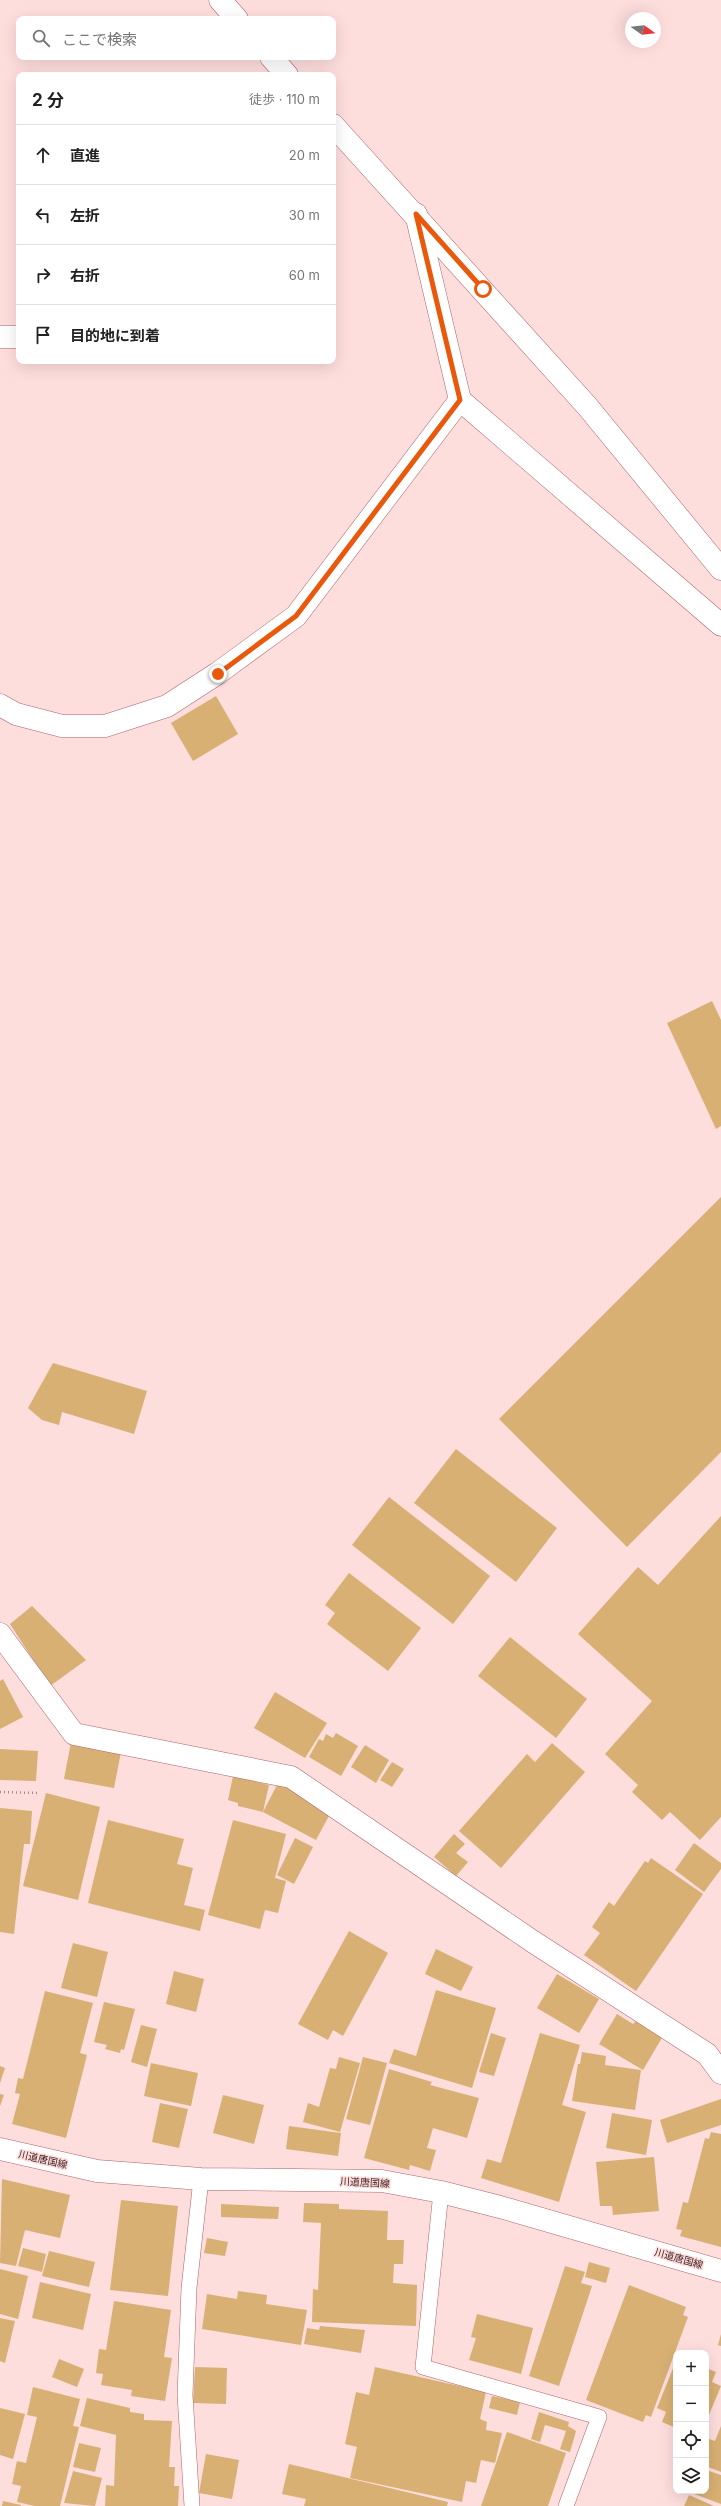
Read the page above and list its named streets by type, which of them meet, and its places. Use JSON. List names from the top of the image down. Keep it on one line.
{"streets":{"street":["川道唐国線"]},"north":"right","page":{"search":"ここで検索","heading":["2 分","徒歩 · 110 m"],"list":[["直進","20 m"],["左折","30 m"],["右折","60 m"],"目的地に到着"],"map_buttons":["+","−"]}}
